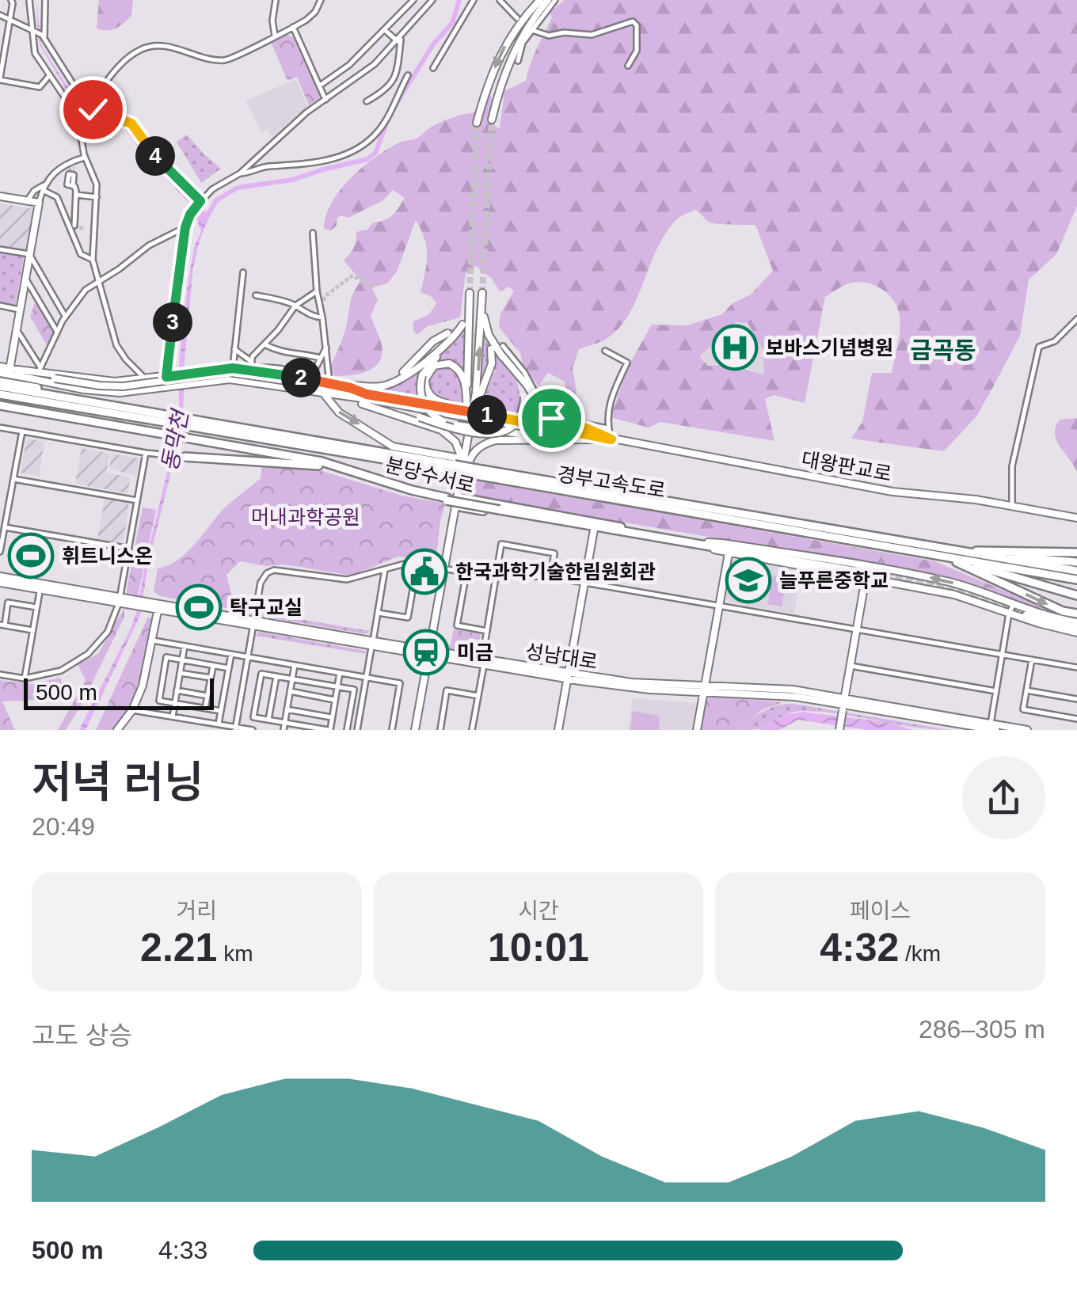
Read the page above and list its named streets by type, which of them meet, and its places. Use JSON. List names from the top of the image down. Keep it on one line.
{"streets":{"highway":["분당수서로","경부고속도로"],"main road":["대왕판교로","성남대로"]},"districts":["금곡동"],"water":["동막천"],"parks":["머내과학공원"],"places":{"hospital":["보바스기념병원"],"sports":["휘트니스온","탁구교실"],"public building":["한국과학기술한림원회관"],"school or university":["늘푸른중학교"],"station":["미금"]},"scale_bar":"500 m","page":{"pins":["4","3","2","1"],"scale":"500 m","heading":["저녁 러닝","20:49"],"stats":[["거리","2.21 km"],["시간","10:01"],["페이스","4:32 /km"]],"chart":["고도 상승","286–305 m"],"list":[{"name":"500 m","note":"4:33"}]}}
